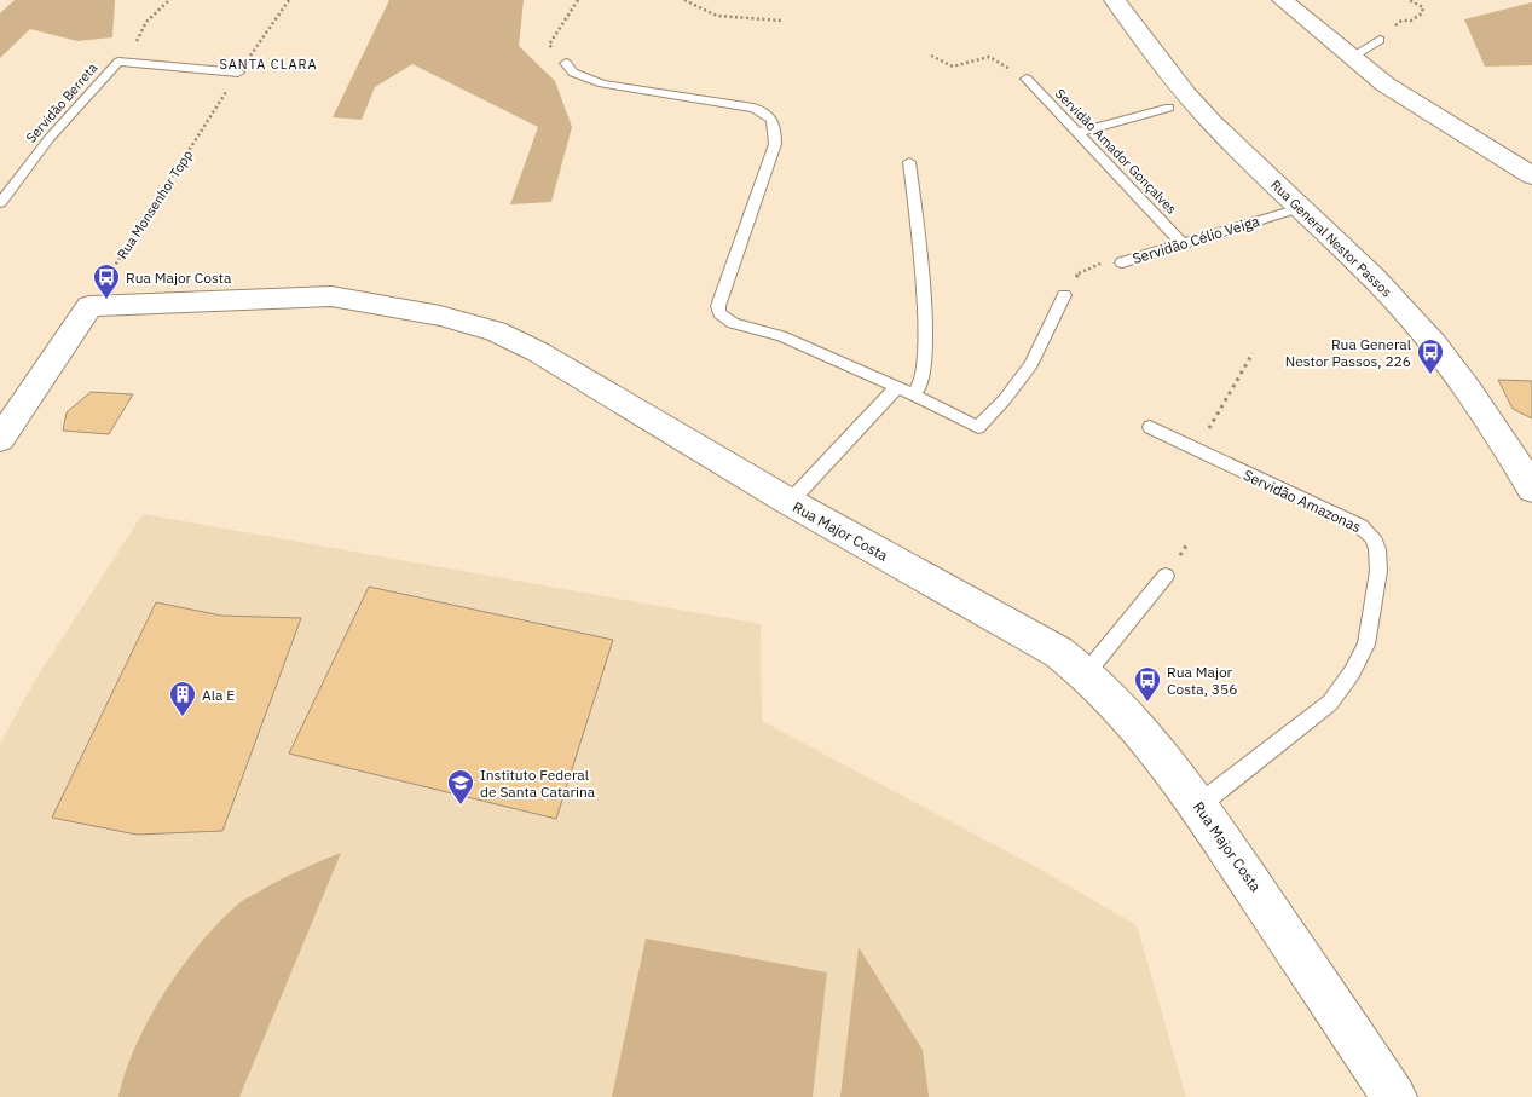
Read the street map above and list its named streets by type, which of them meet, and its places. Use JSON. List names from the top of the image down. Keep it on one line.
{"streets":{"street":["Rua General Nestor Passos","Rua Major Costa"],"lane":["Servidão Berreta","Servidão Amador Gonçalves","Servidão Célio Veiga","Servidão Amazonas"],"path":["Rua Monsenhor Topp"]},"crossings":[["Servidão Berreta","Rua Monsenhor Topp"],["Servidão Amador Gonçalves","Servidão Célio Veiga"],["Rua Monsenhor Topp","Rua Major Costa"],["Rua General Nestor Passos","Servidão Célio Veiga"],["Servidão Amazonas","Rua Major Costa"]],"districts":["SANTA CLARA"],"places":{"bus stop":["Rua Major Costa","Rua General Nestor Passos, 226","Rua Major Costa, 356"],"building":["Ala E"],"school or university":["Instituto Federal de Santa Catarina"]}}
